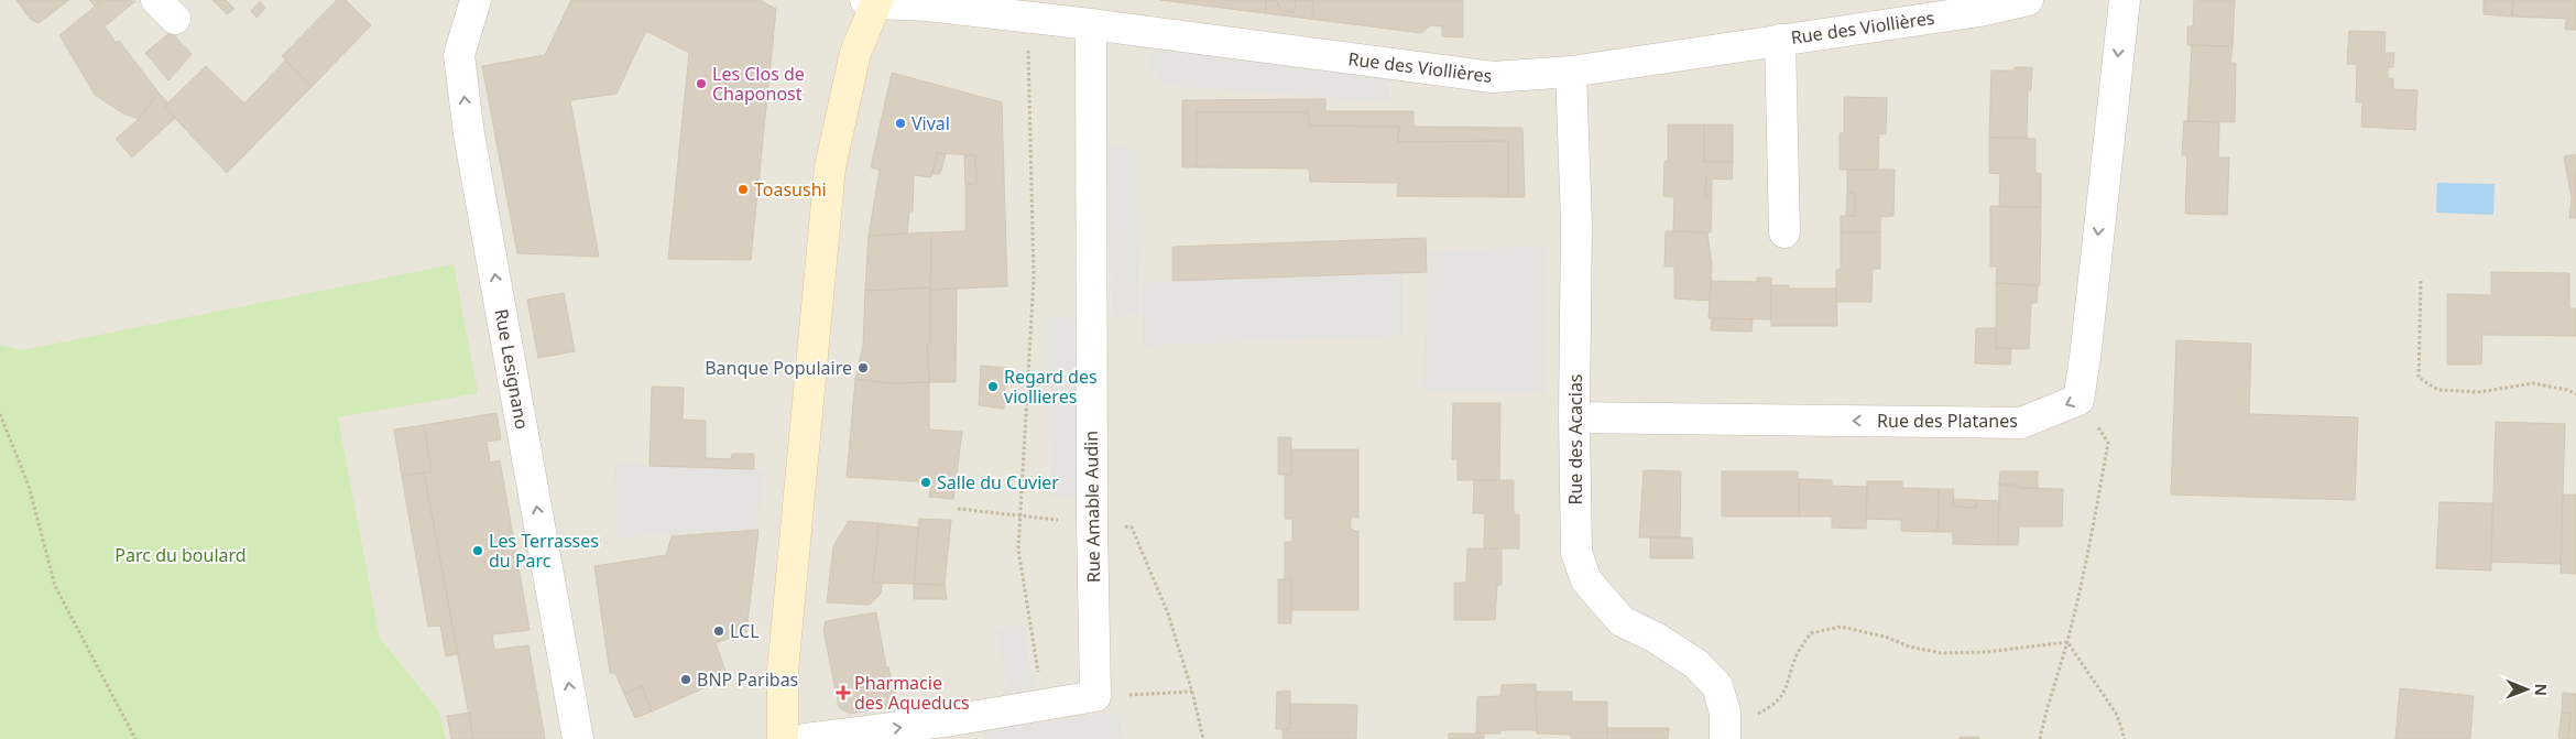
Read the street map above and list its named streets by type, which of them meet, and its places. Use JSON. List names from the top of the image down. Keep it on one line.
{"streets":{"street":["Rue des Viollières","Rue Lesignano","Rue des Platanes","Rue des Acacias","Rue Amable Audin"]},"crossings":[["Rue des Viollières","Rue des Acacias"],["Rue des Viollières","Rue Amable Audin"],["Rue des Platanes","Rue des Acacias"]],"one_way":["Rue Lesignano","Rue des Platanes"],"parks":["Parc du boulard"],"places":{"other":["Les Clos de Chaponost","Vival","Toasushi","Banque Populaire","Regard des viollieres","Salle du Cuvier","Les Terrasses du Parc","LCL","BNP Paribas"],"health":["Pharmacie des Aqueducs"]},"north":"right"}
